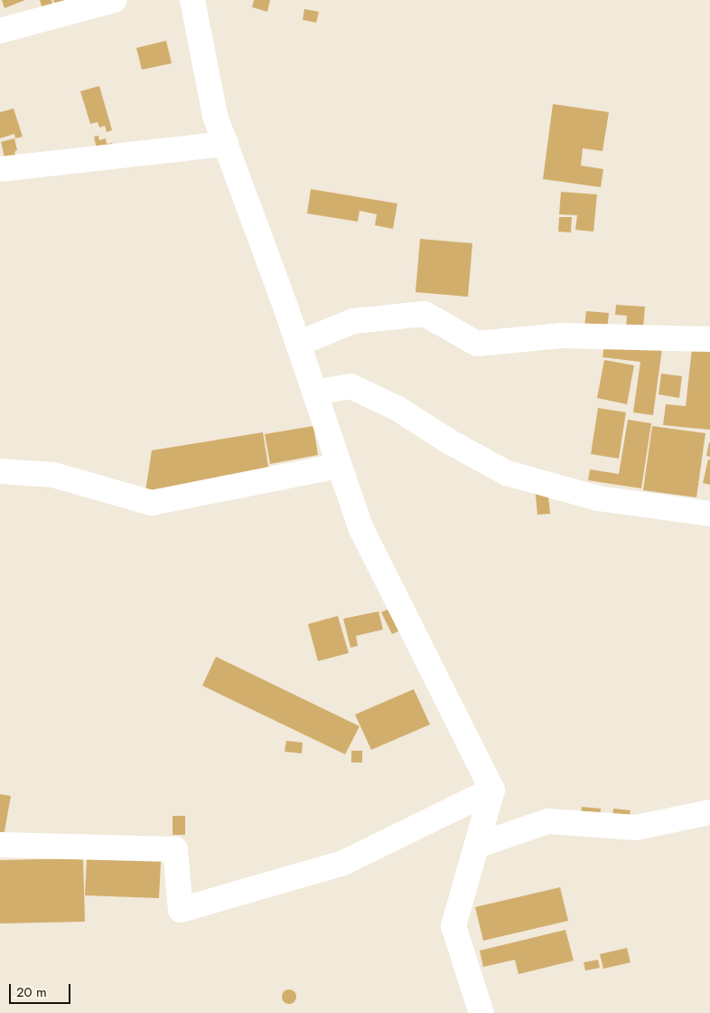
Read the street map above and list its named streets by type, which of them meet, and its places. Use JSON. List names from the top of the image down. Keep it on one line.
{"scale_bar":"20 m"}
